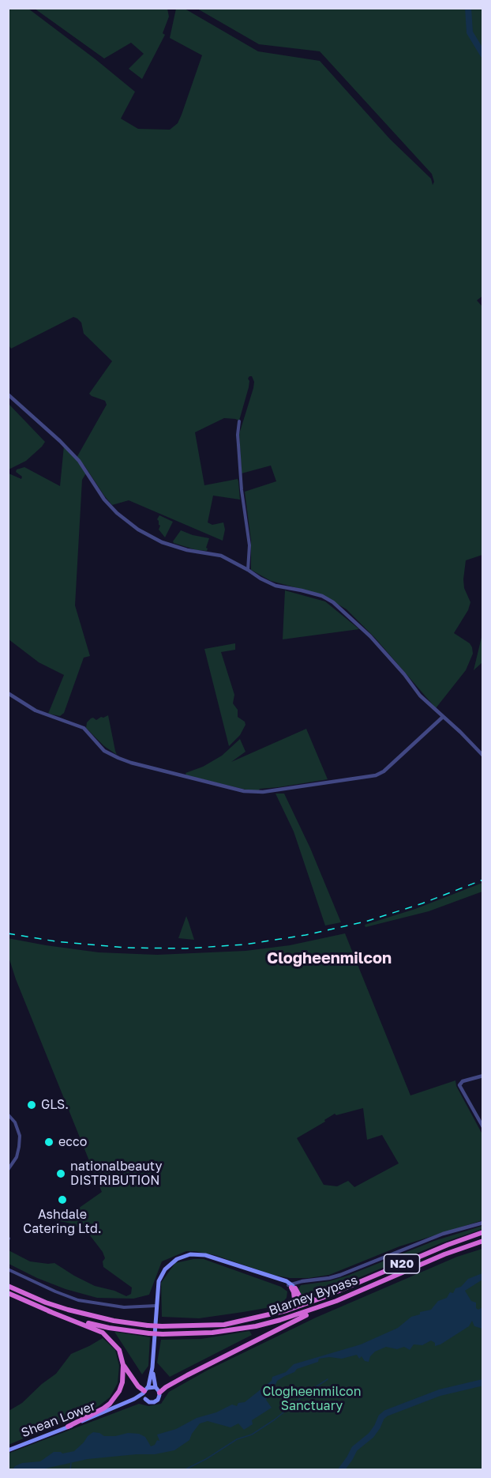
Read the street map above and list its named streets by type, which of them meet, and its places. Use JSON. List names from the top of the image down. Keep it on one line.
{"streets":{"highway":["N20","Blarney Bypass"],"main road":["Shean Lower"]},"districts":["Clogheenmilcon"],"parks":["Clogheenmilcon Sanctuary"],"places":["GLS.","ecco","nationalbeauty DISTRIBUTION","Ashdale Catering Ltd."]}
